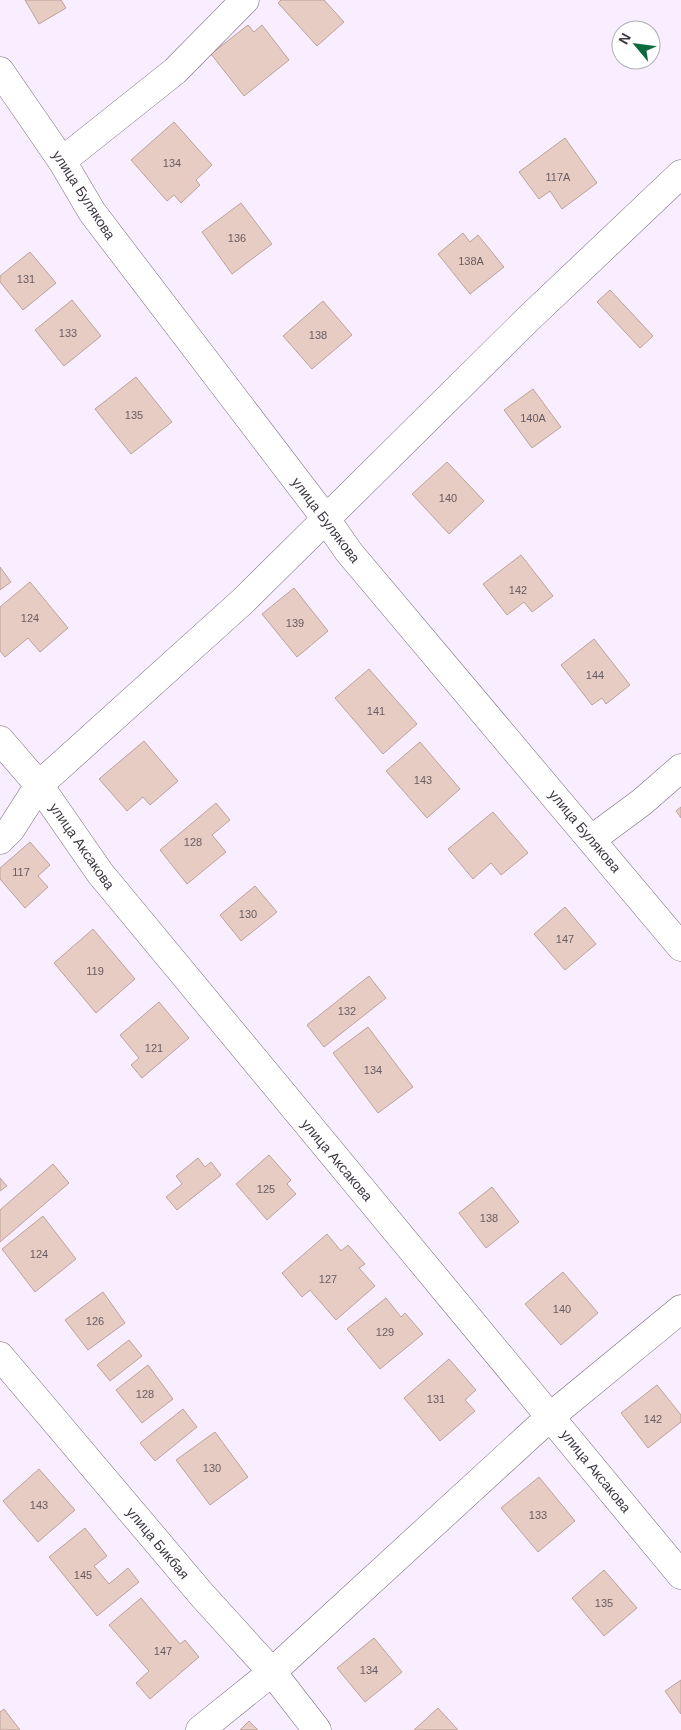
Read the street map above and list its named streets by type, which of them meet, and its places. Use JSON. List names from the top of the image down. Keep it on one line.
{"streets":{"street":["улица Булякова","улица Аксакова","улица Бикбая"]},"house_numbers":["134","117А","136","138А","131","133","138","135","140А","140","142","124","139","144","141","143","128","117","130","147","119","132","121","134","125","138","124","127","140","126","129","128","131","142","130","143","133","145","135","147","134"],"north":"top left"}
